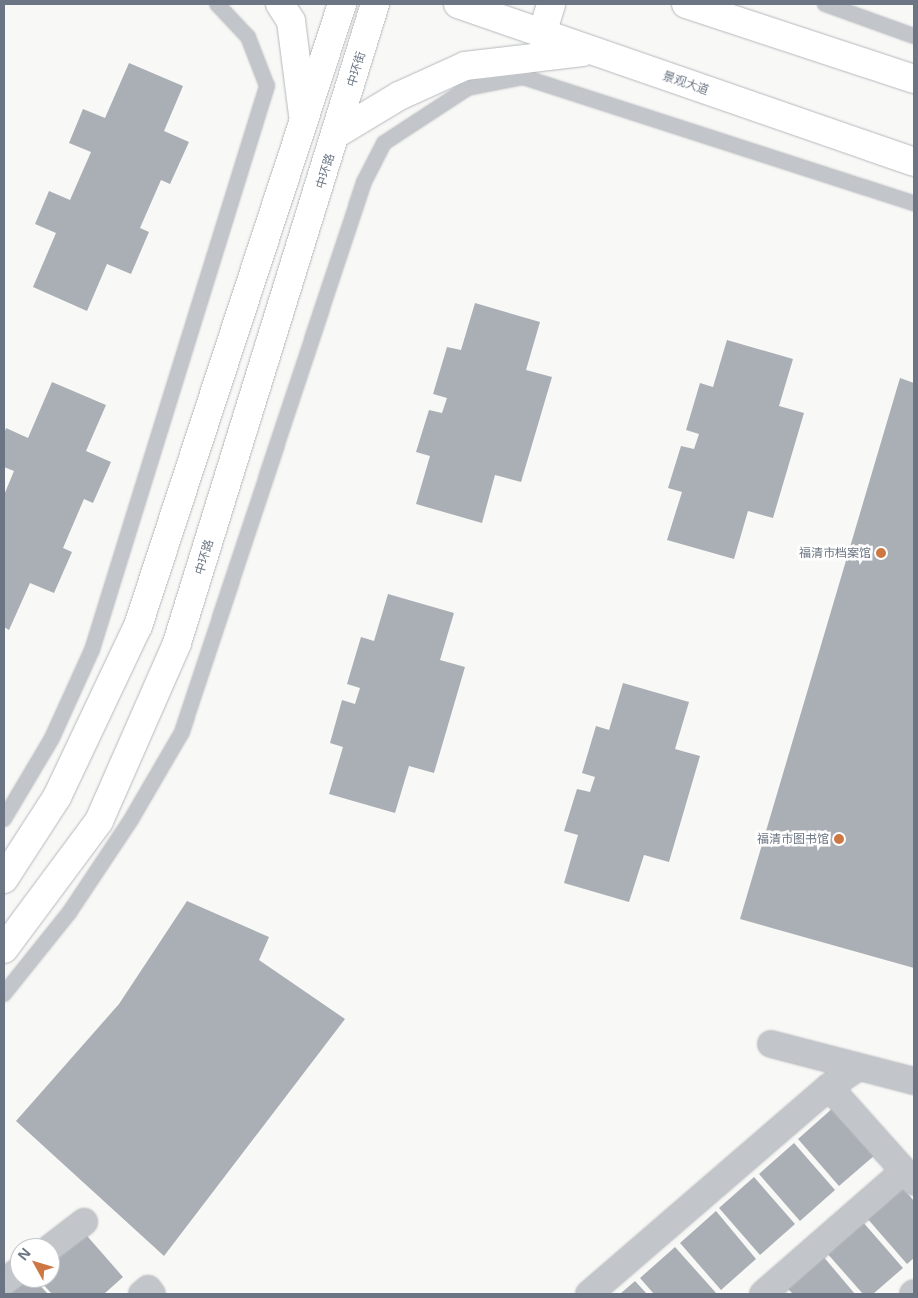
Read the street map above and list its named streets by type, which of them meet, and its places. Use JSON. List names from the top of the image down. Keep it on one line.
{"streets":{"street":["中环街","景观大道","中环路"]},"crossings":[["中环街","中环路"]],"places":["福清市档案馆","福清市图书馆"],"north":"top left"}
